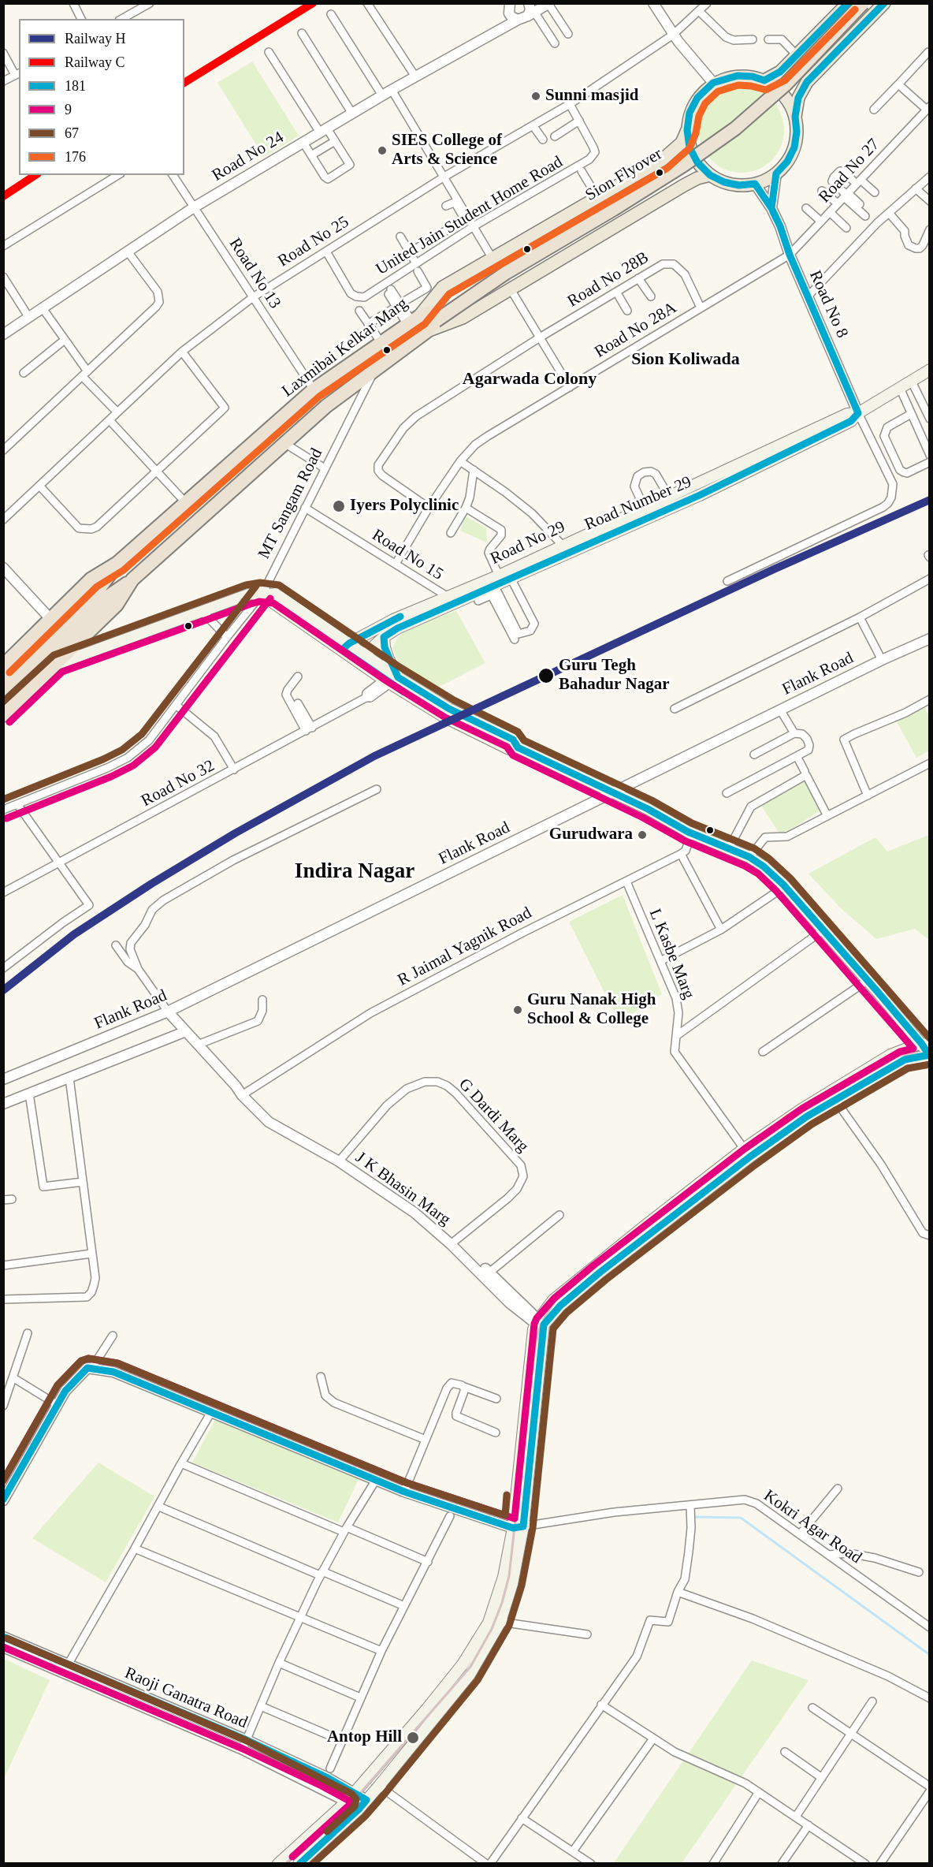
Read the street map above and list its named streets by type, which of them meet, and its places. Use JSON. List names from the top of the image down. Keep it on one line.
{"streets":{"highway":["Sion Flyover","Laxmibai Kelkar Marg"],"main road":["Road Number 29","Road No 29"],"street":["Road No 24","Road No 27","United Jain Student Home Road","Road No 25","Road No 13","Road No 28B","Road No 8","Road No 28A","MT Sangam Road","Road No 15","Flank Road","Road No 32","R Jaimal Yagnik Road","L Kasbe Marg","G Dardi Marg","J K Bhasin Marg","Kokri Agar Road","Raoji Ganatra Road"]},"crossings":[["Road No 24","Road No 13"],["Road No 27","Road No 8"],["Road No 27","Road No 28A"],["Sion Flyover","Laxmibai Kelkar Marg"],["United Jain Student Home Road","Road No 25"],["Road No 25","Road No 13"],["Road No 13","Laxmibai Kelkar Marg"],["Road No 28B","Road No 28A"],["Road No 8","Road No 28A"],["Road No 8","Laxmibai Kelkar Marg"],["Road No 8","Road Number 29"],["Road No 28A","Road No 15"],["Laxmibai Kelkar Marg","MT Sangam Road"],["MT Sangam Road","Road No 15"],["Road Number 29","Road No 29"],["Road Number 29","Road No 15"],["Road No 29","Road No 15"],["Flank Road","J K Bhasin Marg"],["R Jaimal Yagnik Road","L Kasbe Marg"],["R Jaimal Yagnik Road","J K Bhasin Marg"],["G Dardi Marg","J K Bhasin Marg"]],"districts":["Sion Koliwada","Agarwada Colony","Indira Nagar"],"places":["Sunni masjid","SIES College of Arts & Science","Iyers Polyclinic","Guru Tegh Bahadur Nagar","Gurudwara","Guru Nanak High School & College","Antop Hill"],"lines":["rail line C","transit line 181","transit line 176","rail line H","transit line 67","transit line 9"],"legend":["Railway H","Railway C","181","9","67","176"]}
